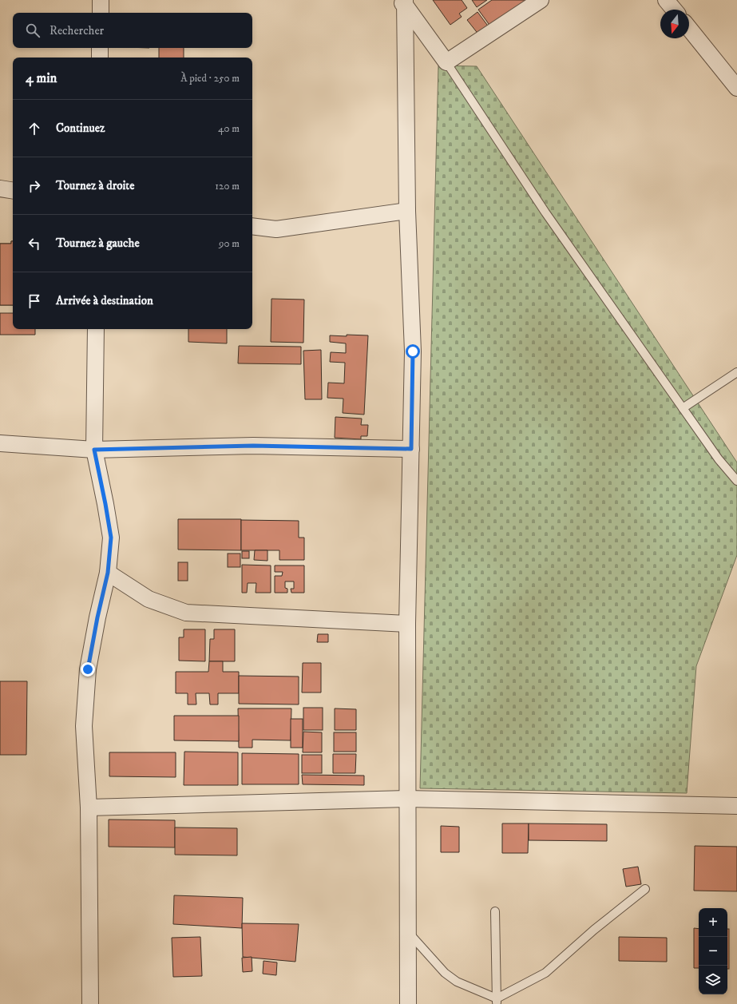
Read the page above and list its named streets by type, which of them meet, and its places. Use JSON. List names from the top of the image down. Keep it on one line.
{"north":"bottom","page":{"search":"Rechercher","heading":["4 min","À pied · 250 m"],"list":[["Continuez","40 m"],["Tournez à droite","120 m"],["Tournez à gauche","90 m"],"Arrivée à destination"],"map_buttons":["+","−"]}}
